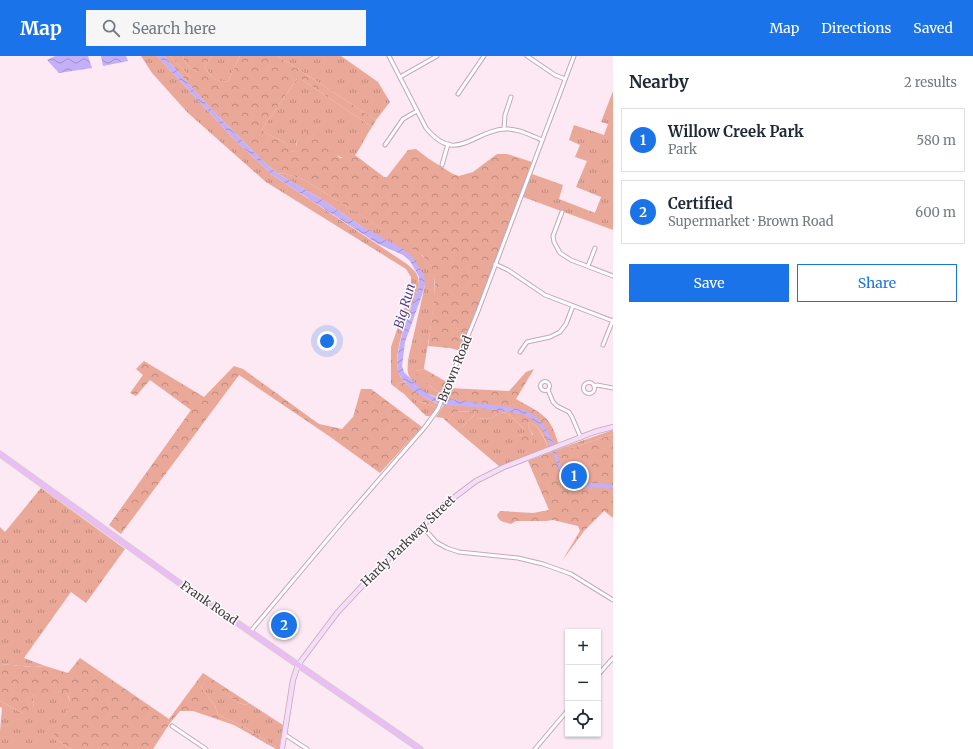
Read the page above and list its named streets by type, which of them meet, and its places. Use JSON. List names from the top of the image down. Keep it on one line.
{"streets":{"main road":["Hardy Parkway Street","Frank Road"],"street":["Brown Road"]},"crossings":[["Brown Road","Frank Road"],["Hardy Parkway Street","Frank Road"]],"water":["Big Run"],"page":{"header":"Map","search":"Search here","nav":["Map","Directions","Saved"],"heading":["Nearby","2 results"],"list":[{"mark":"1","name":"Willow Creek Park","note":"Park","value":"580 m"},{"mark":"2","name":"Certified","note":"Supermarket · Brown Road","value":"600 m"}],"buttons":["Save","Share"],"pins":["1","2"],"map_buttons":["+","−"]}}
